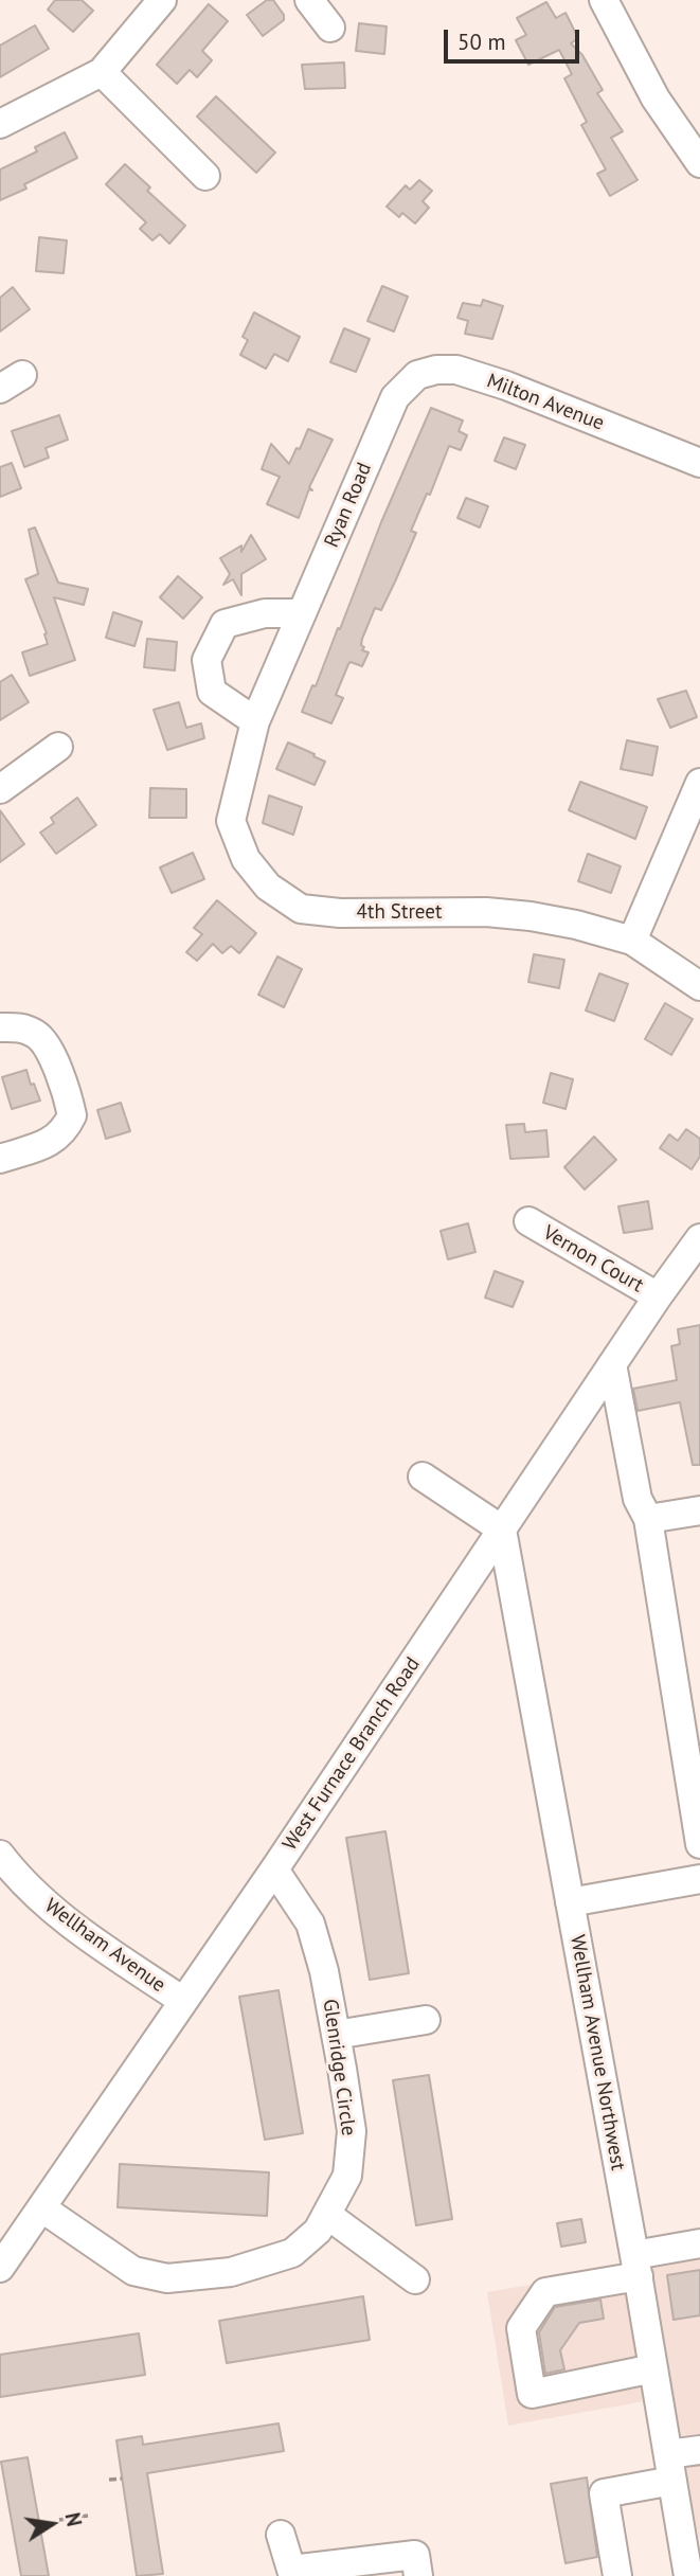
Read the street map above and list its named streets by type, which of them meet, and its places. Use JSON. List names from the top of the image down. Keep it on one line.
{"streets":{"street":["Milton Avenue","Ryan Road","4th Street","Vernon Court","West Furnace Branch Road","Wellham Avenue","Wellham Avenue Northwest","Glenridge Circle"]},"crossings":[["Milton Avenue","Ryan Road"],["Ryan Road","4th Street"],["Vernon Court","West Furnace Branch Road"],["West Furnace Branch Road","Wellham Avenue"],["West Furnace Branch Road","Wellham Avenue Northwest"],["West Furnace Branch Road","Glenridge Circle"]],"scale_bar":"50 m","north":"right"}
